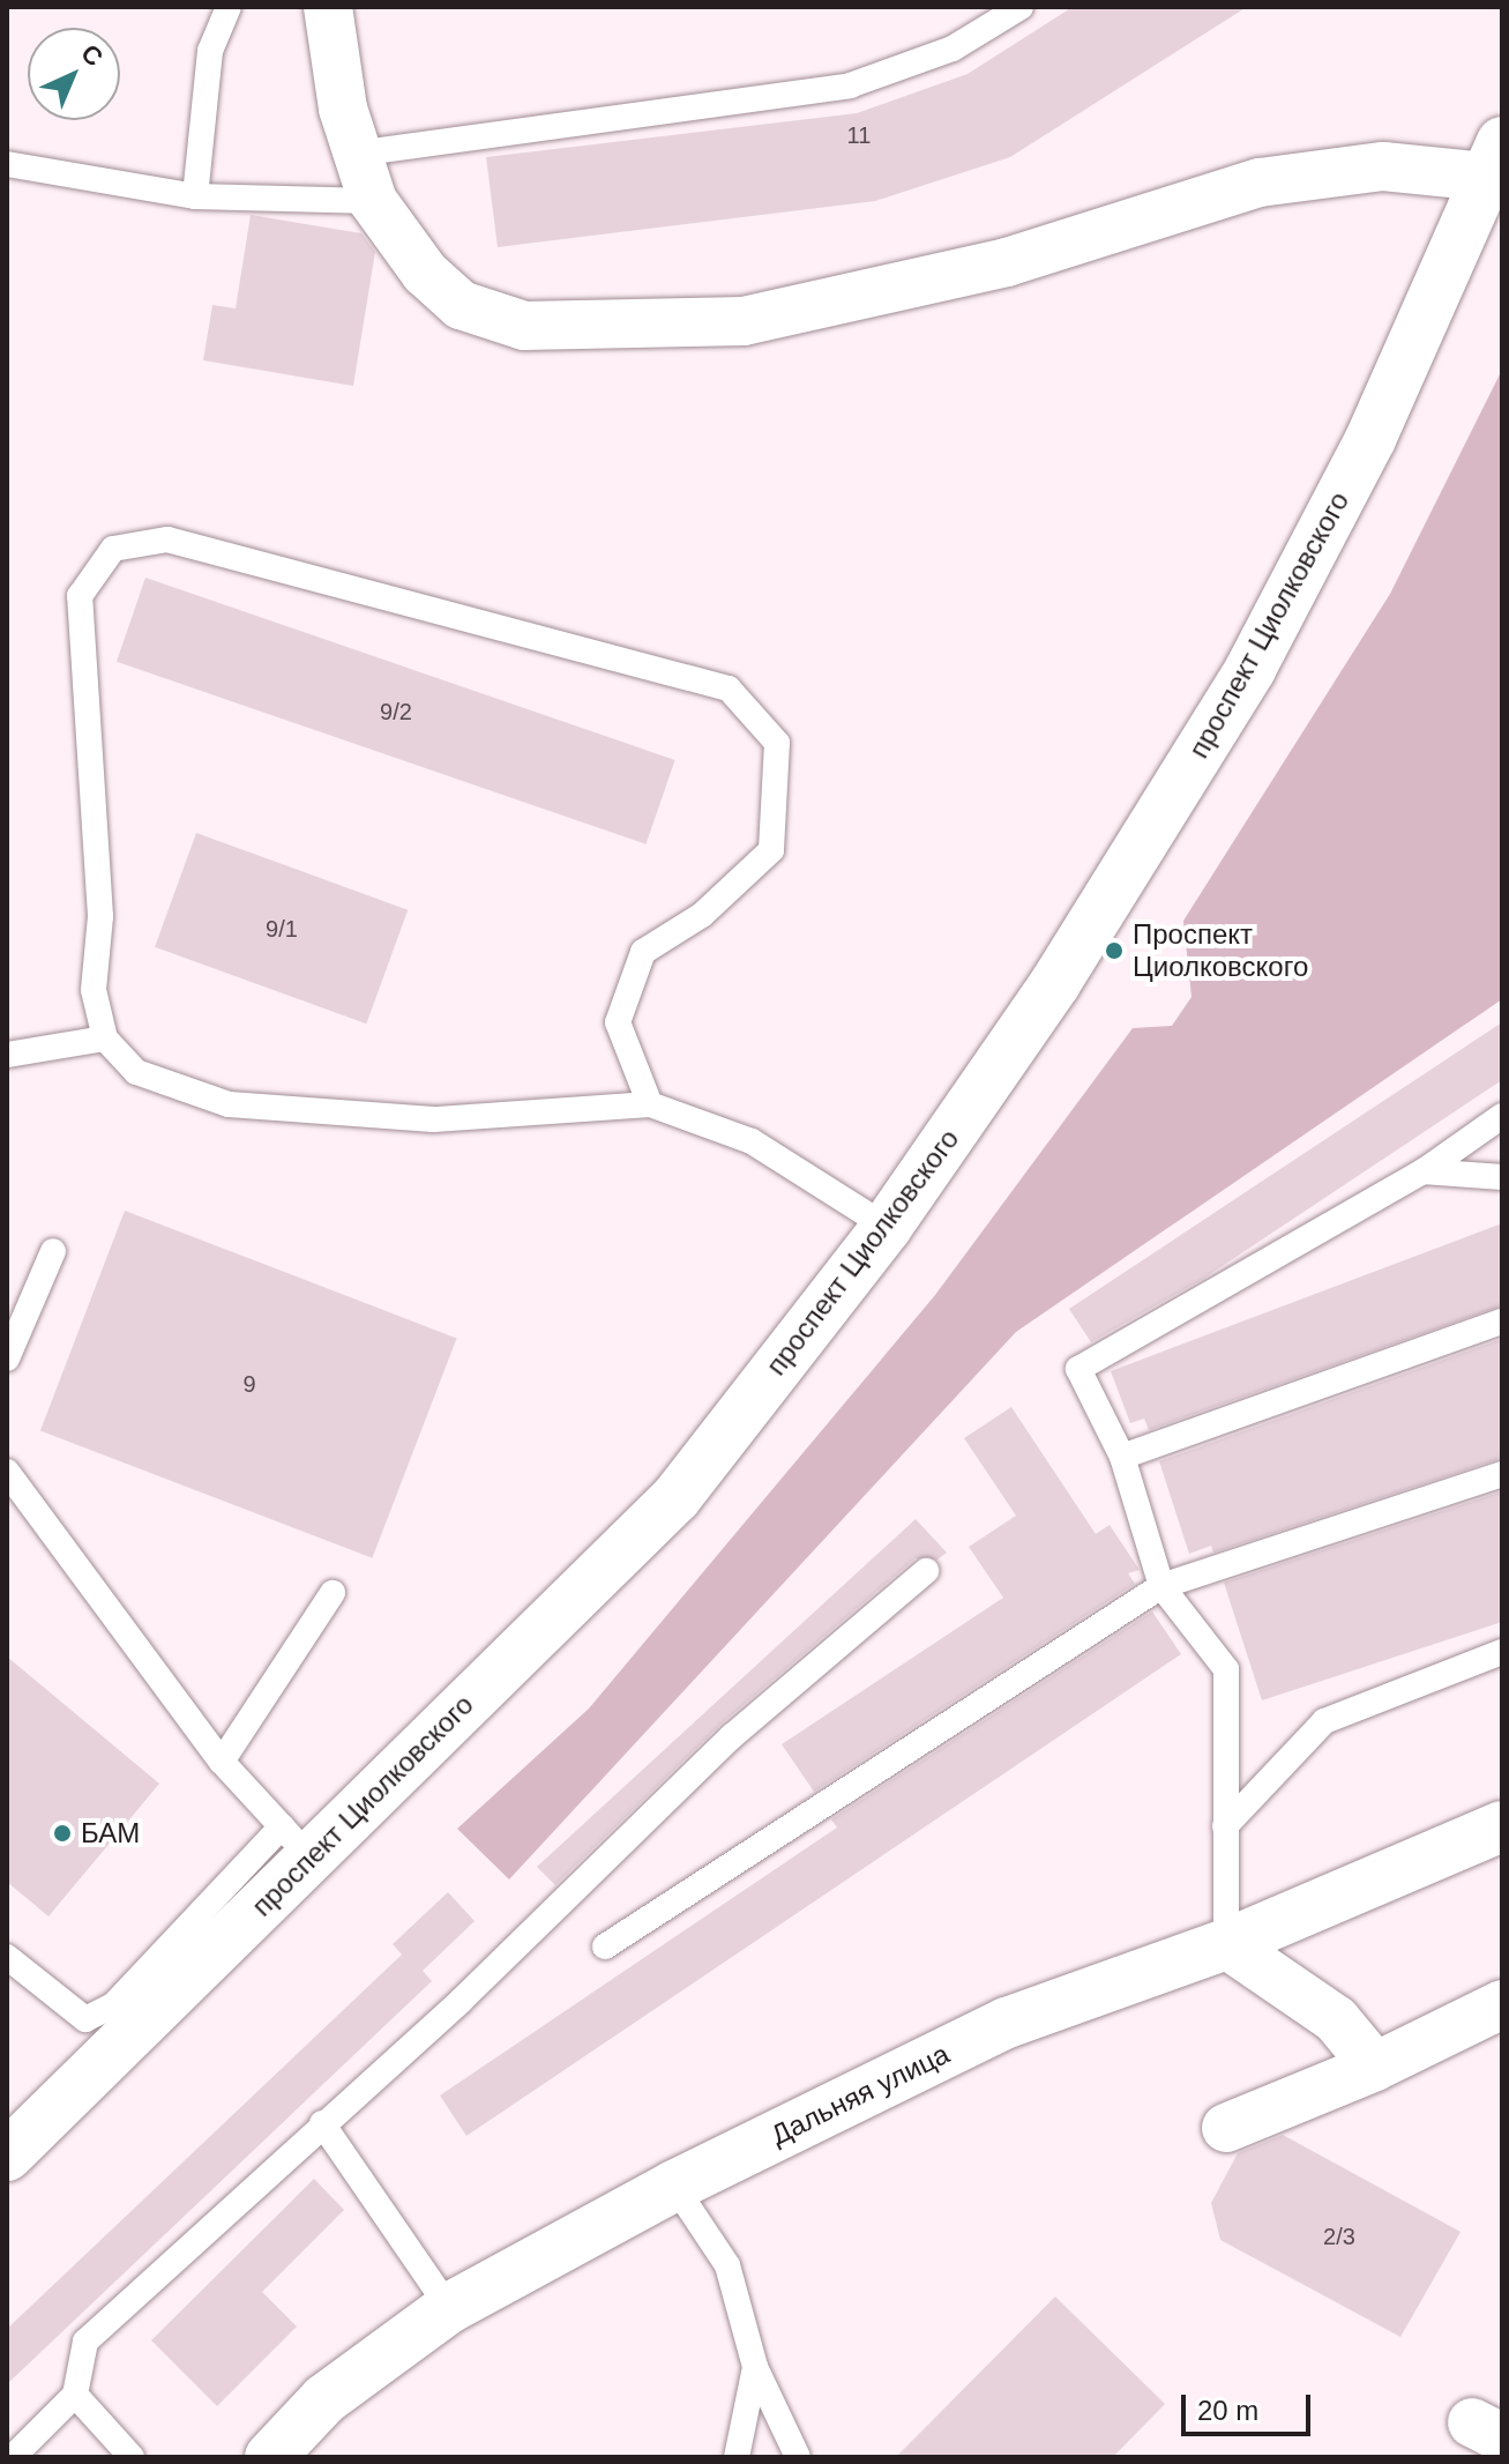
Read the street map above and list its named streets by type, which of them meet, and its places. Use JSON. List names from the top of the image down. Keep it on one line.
{"streets":{"main road":["проспект Циолковского","Дальняя улица"]},"places":["Проспект Циолковского","БАМ"],"house_numbers":["11","9/2","9/1","9","2/3"],"scale_bar":"20 m","north":"top right"}
